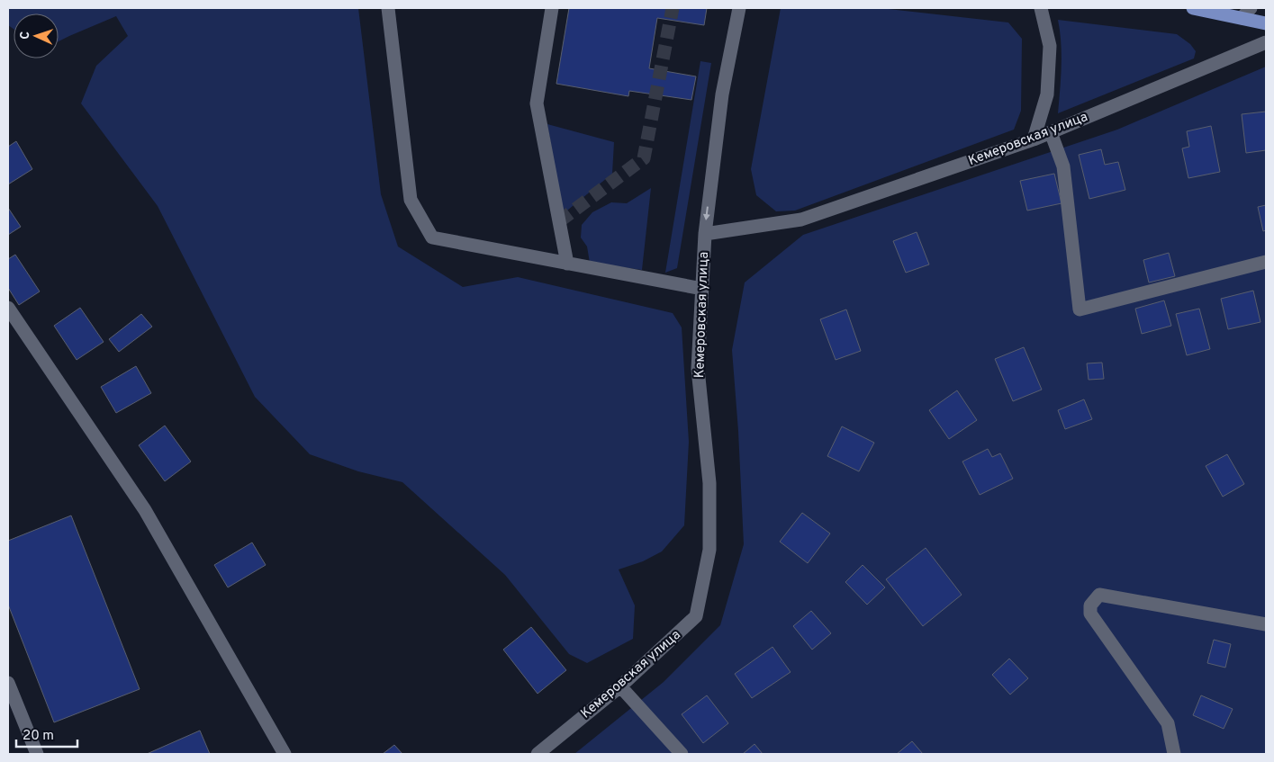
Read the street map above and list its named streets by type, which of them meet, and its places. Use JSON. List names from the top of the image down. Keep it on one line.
{"streets":{"street":["Кемеровская улица"]},"scale_bar":"20 m","north":"left"}
